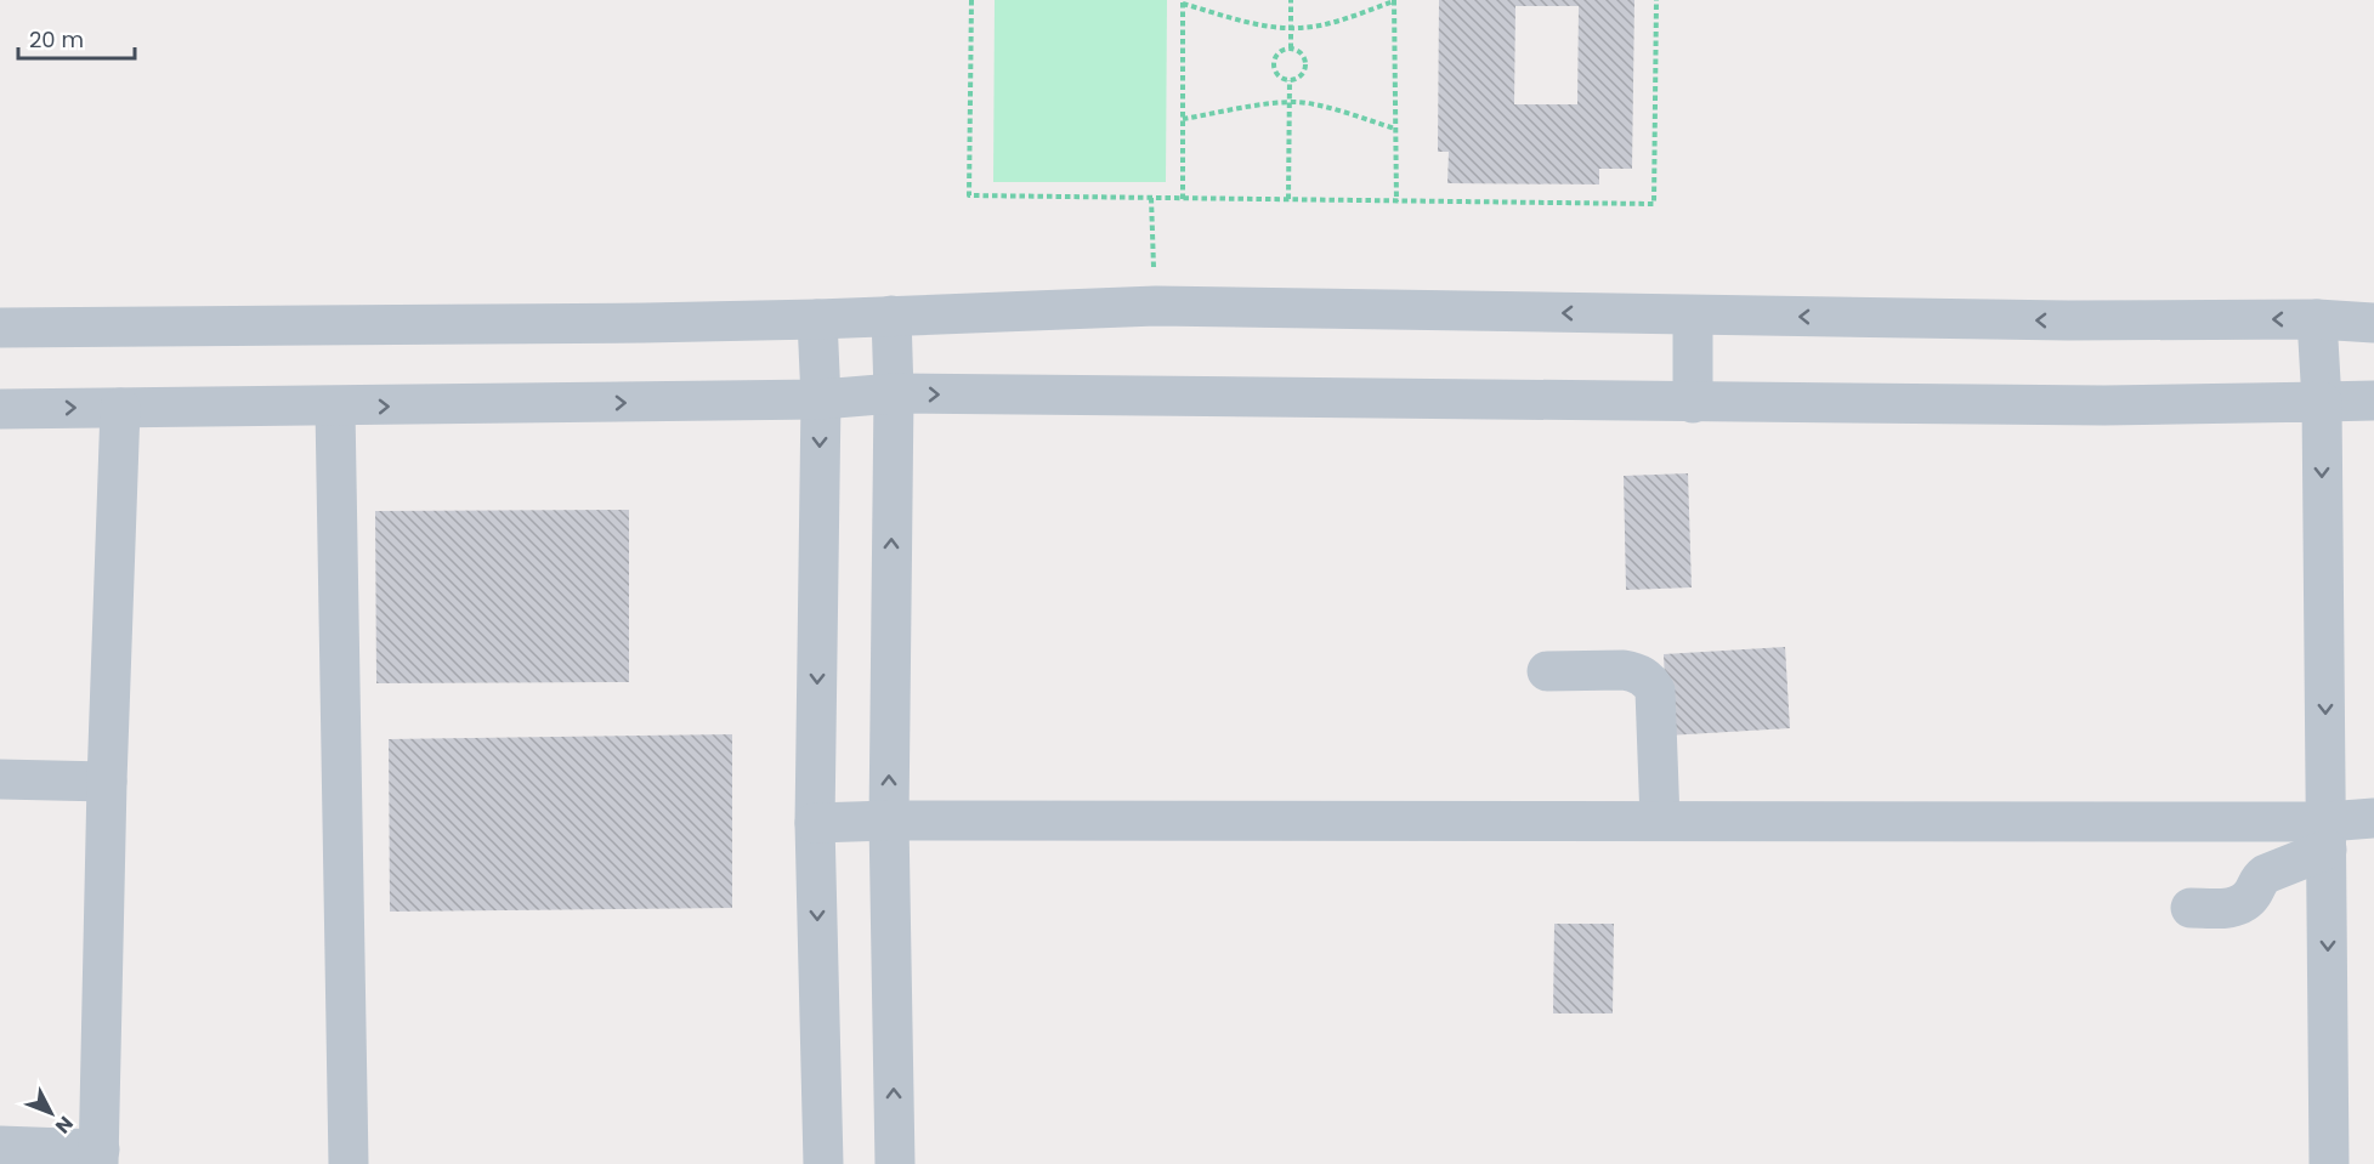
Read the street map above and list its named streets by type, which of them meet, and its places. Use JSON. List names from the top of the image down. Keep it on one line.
{"scale_bar":"20 m","north":"bottom right"}
